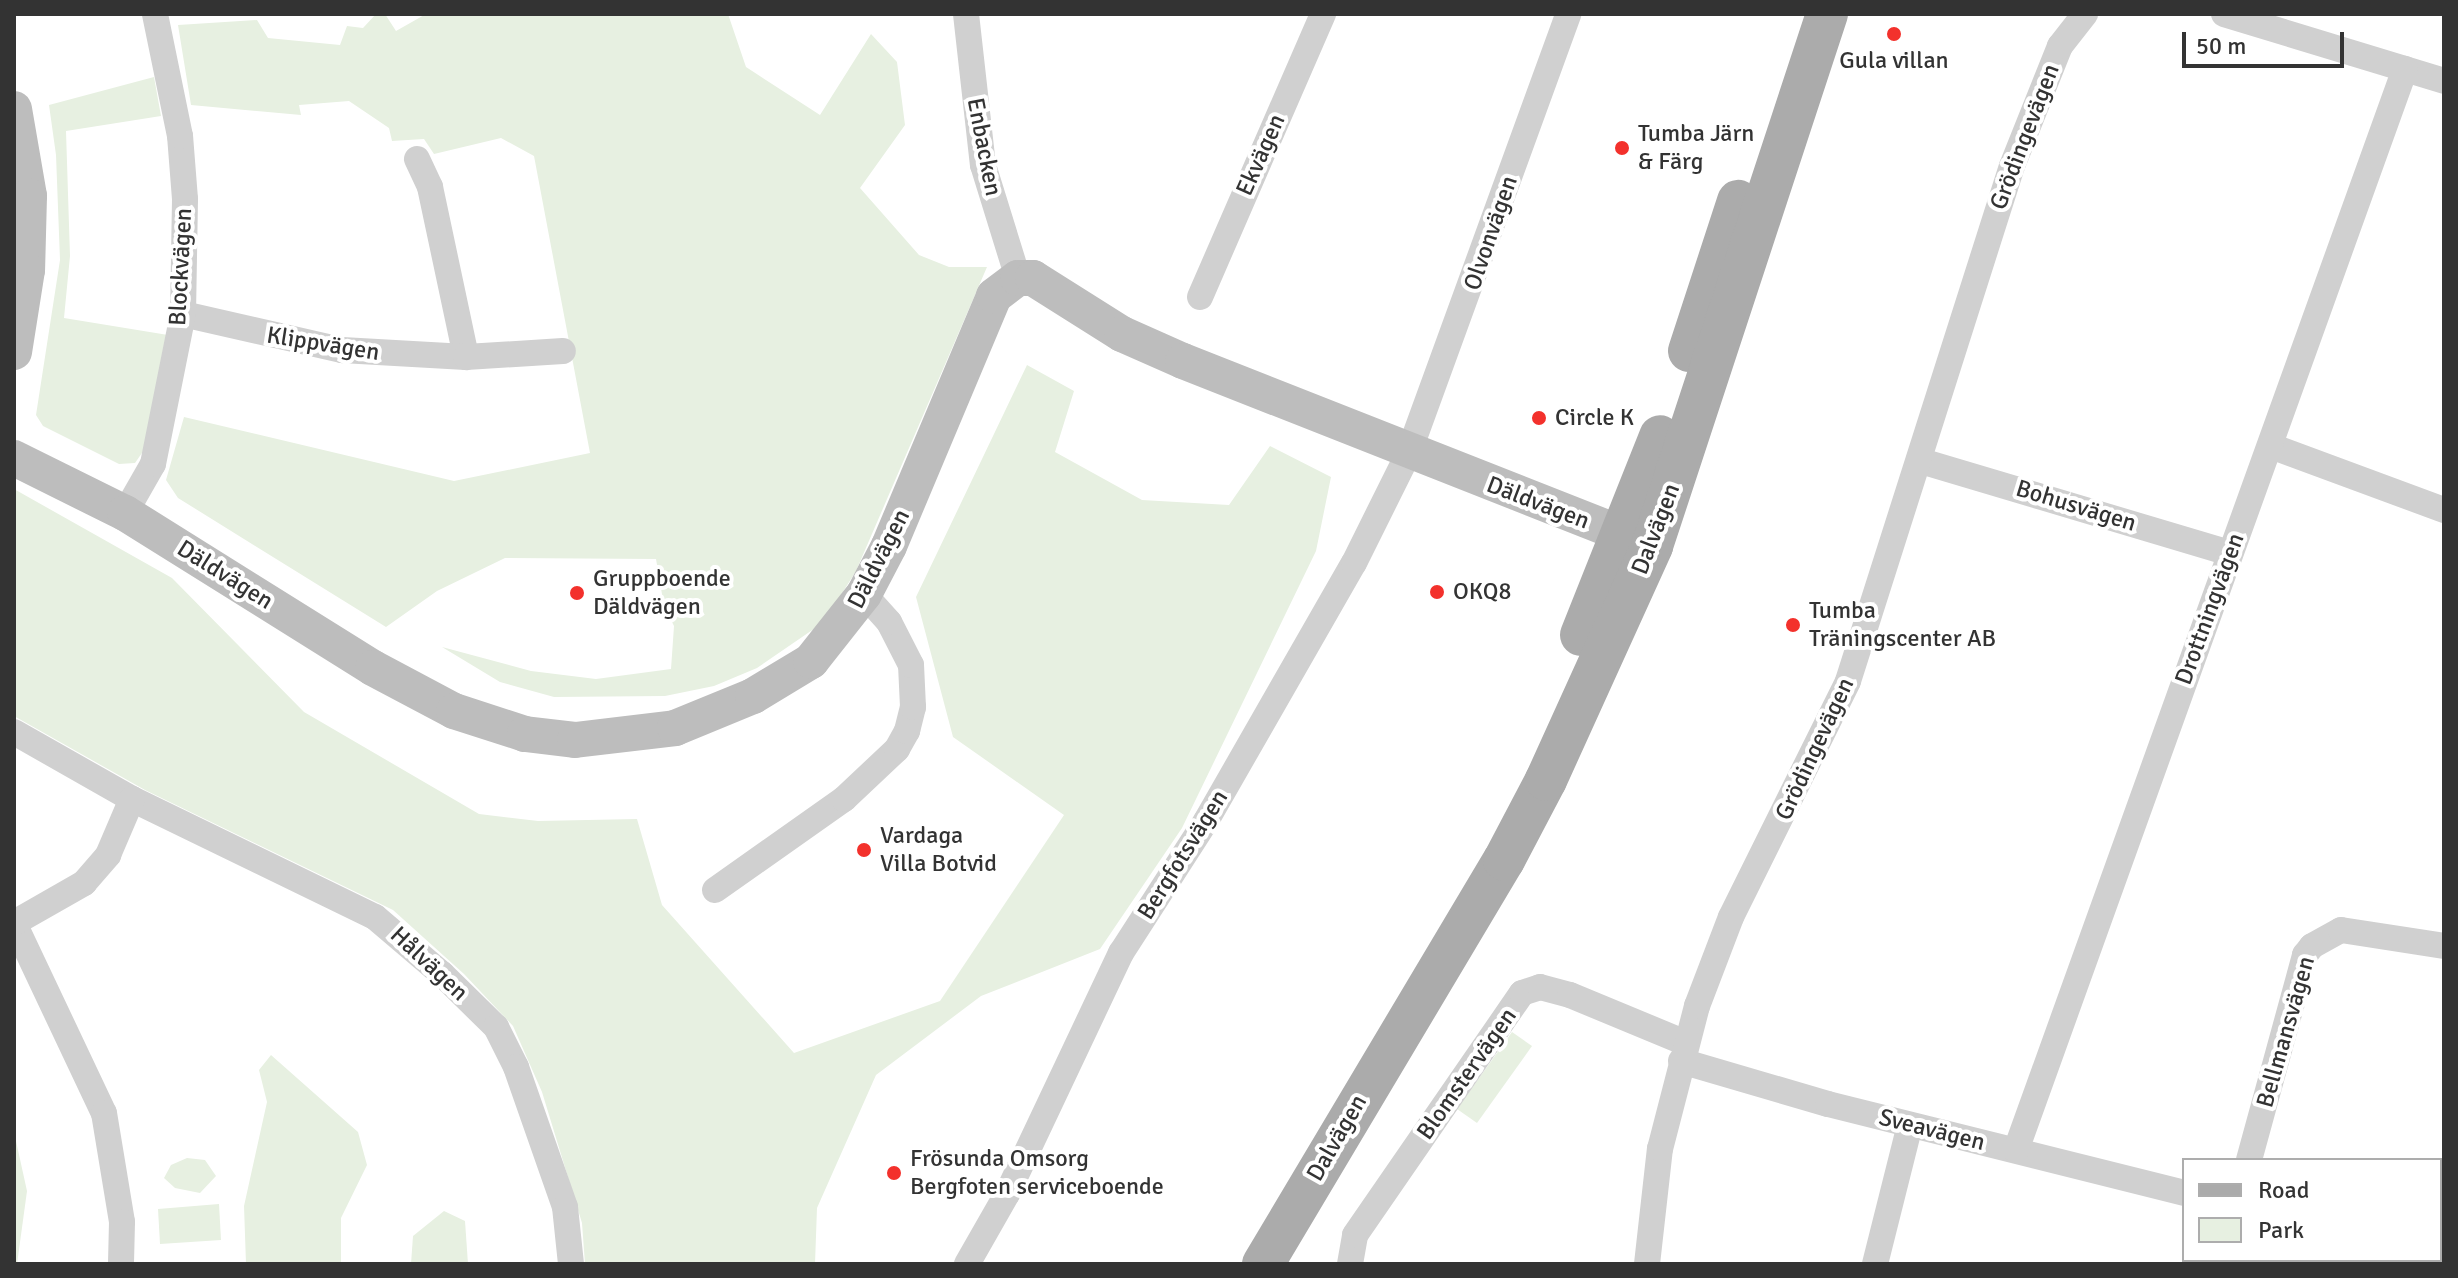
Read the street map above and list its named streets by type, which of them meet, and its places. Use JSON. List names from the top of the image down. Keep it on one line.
{"streets":{"main road":["Dalvägen"],"street":["Grödingevägen","Enbacken","Ekvägen","Olvonvägen","Blockvägen","Klippvägen","Däldvägen","Bohusvägen","Drottningvägen","Bergfotsvägen","Hålvägen","Bellmansvägen","Blomstervägen","Sveavägen"]},"crossings":[["Grödingevägen","Bohusvägen"],["Grödingevägen","Blomstervägen"],["Grödingevägen","Sveavägen"],["Enbacken","Däldvägen"],["Olvonvägen","Däldvägen"],["Olvonvägen","Bergfotsvägen"],["Blockvägen","Klippvägen"],["Blockvägen","Däldvägen"],["Däldvägen","Dalvägen"],["Däldvägen","Bergfotsvägen"],["Bohusvägen","Drottningvägen"],["Drottningvägen","Sveavägen"],["Blomstervägen","Sveavägen"]],"places":["Gula villan","Tumba Järn & Färg","Circle K","OKQ8","Gruppboende Däldvägen","Tumba Träningscenter AB","Vardaga Villa Botvid","Frösunda Omsorg Bergfoten serviceboende"],"legend":["Road","Park"],"scale_bar":"50 m"}
